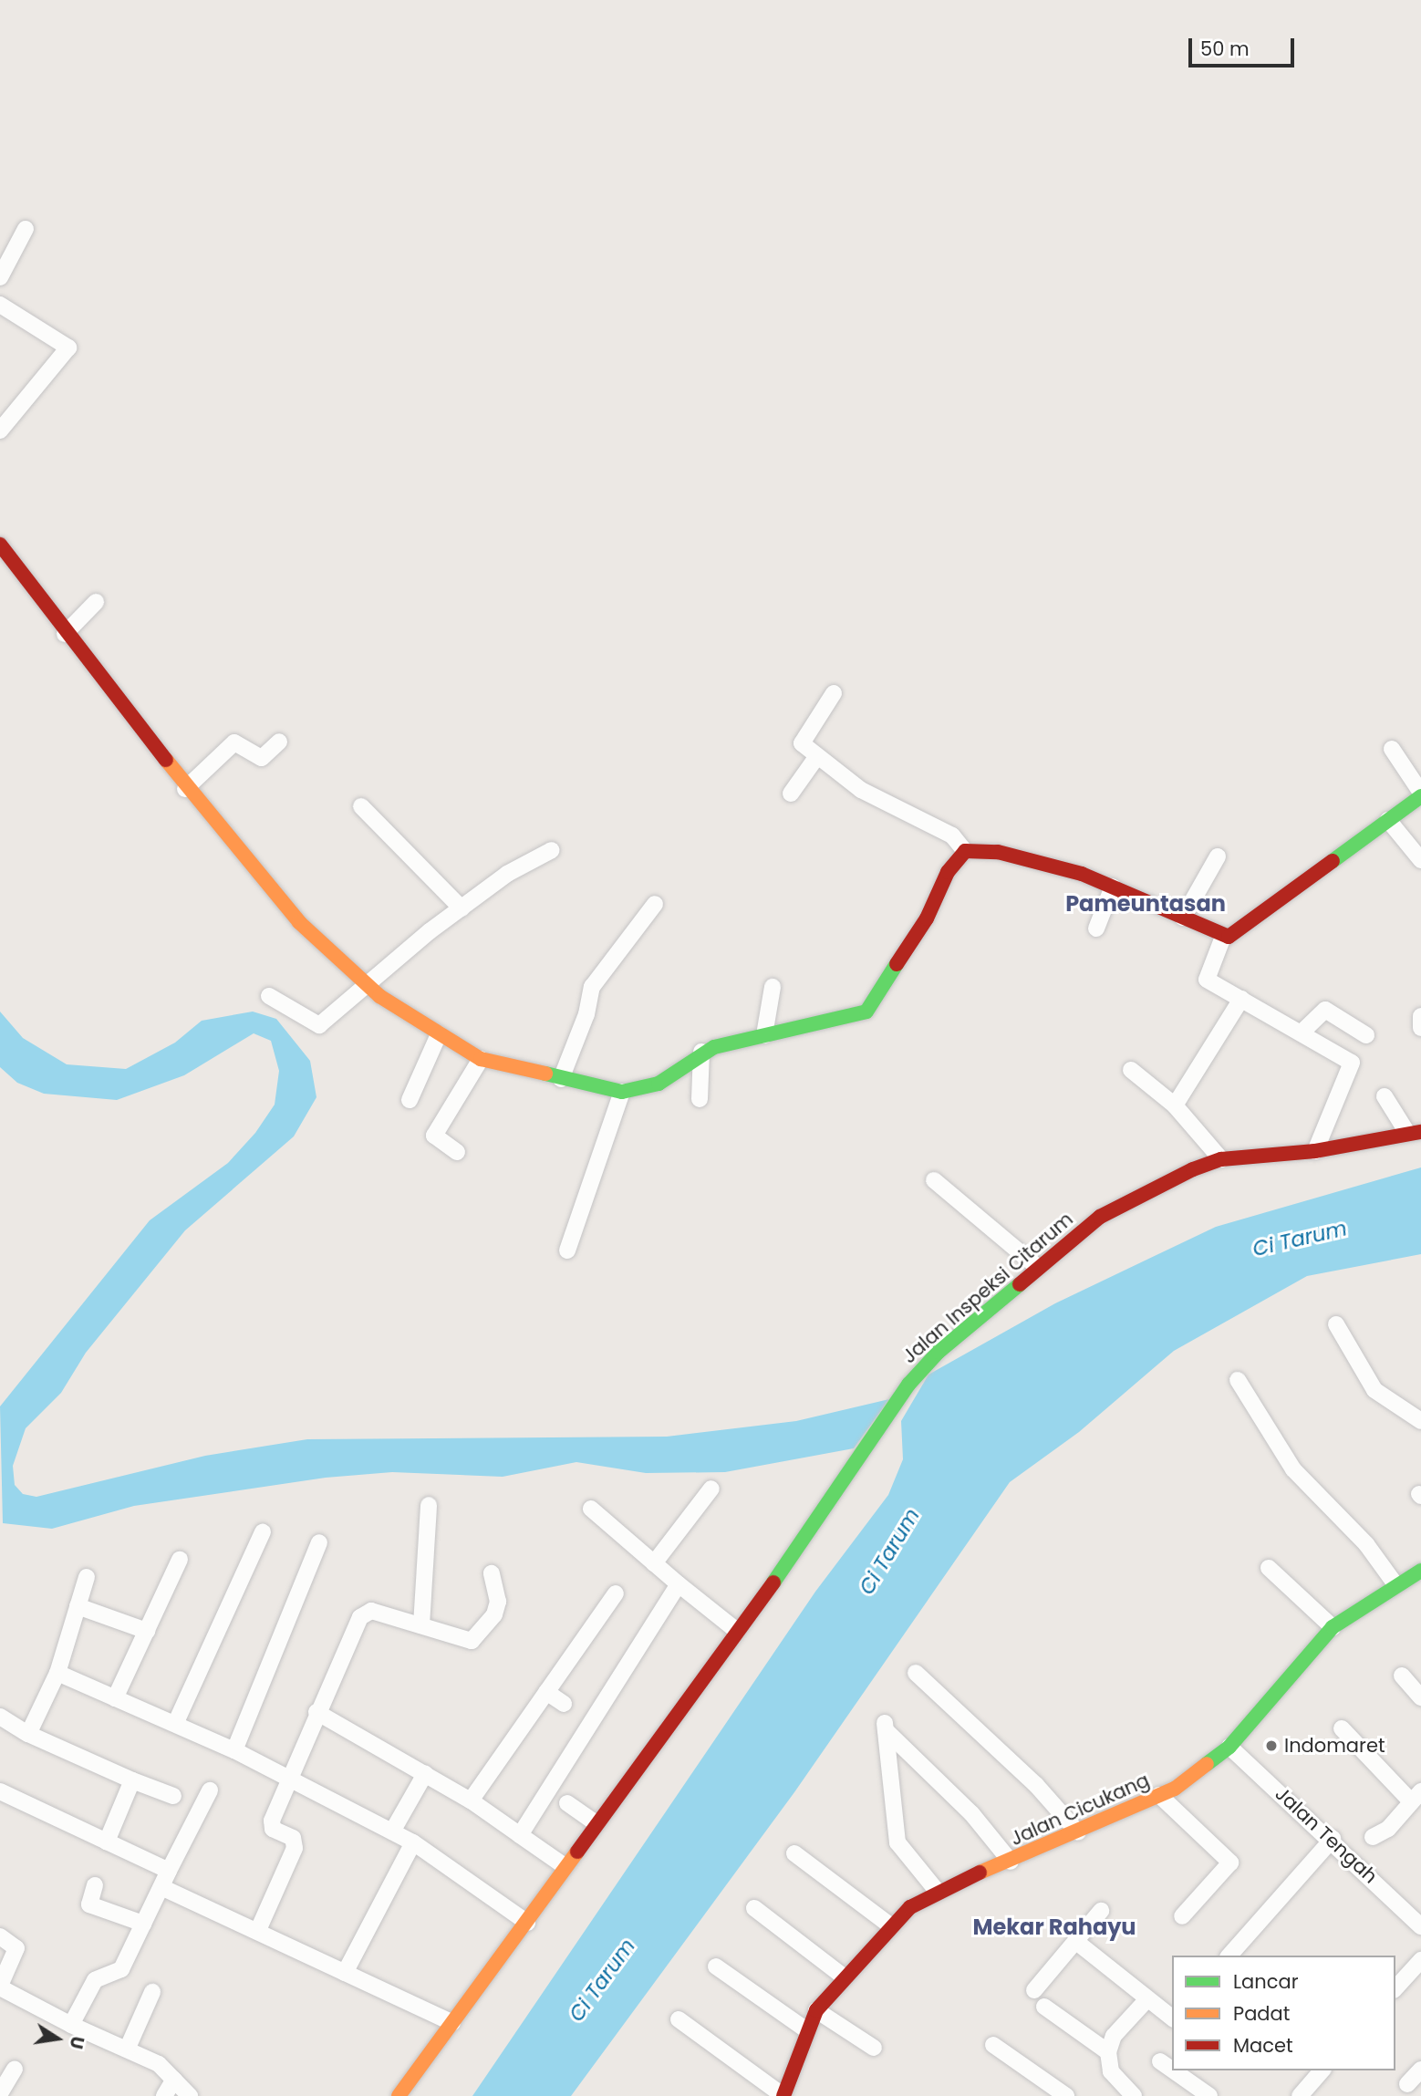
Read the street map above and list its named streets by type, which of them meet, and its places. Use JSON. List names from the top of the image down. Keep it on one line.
{"streets":{"street":["Jalan Inspeksi Citarum","Jalan Cicukang","Jalan Tengah"]},"crossings":[["Jalan Cicukang","Jalan Tengah"]],"districts":["Pameuntasan","Mekar Rahayu"],"water":["Ci Tarum"],"places":["Indomaret"],"legend":["Lancar","Padat","Macet"],"scale_bar":"50 m","north":"right"}
